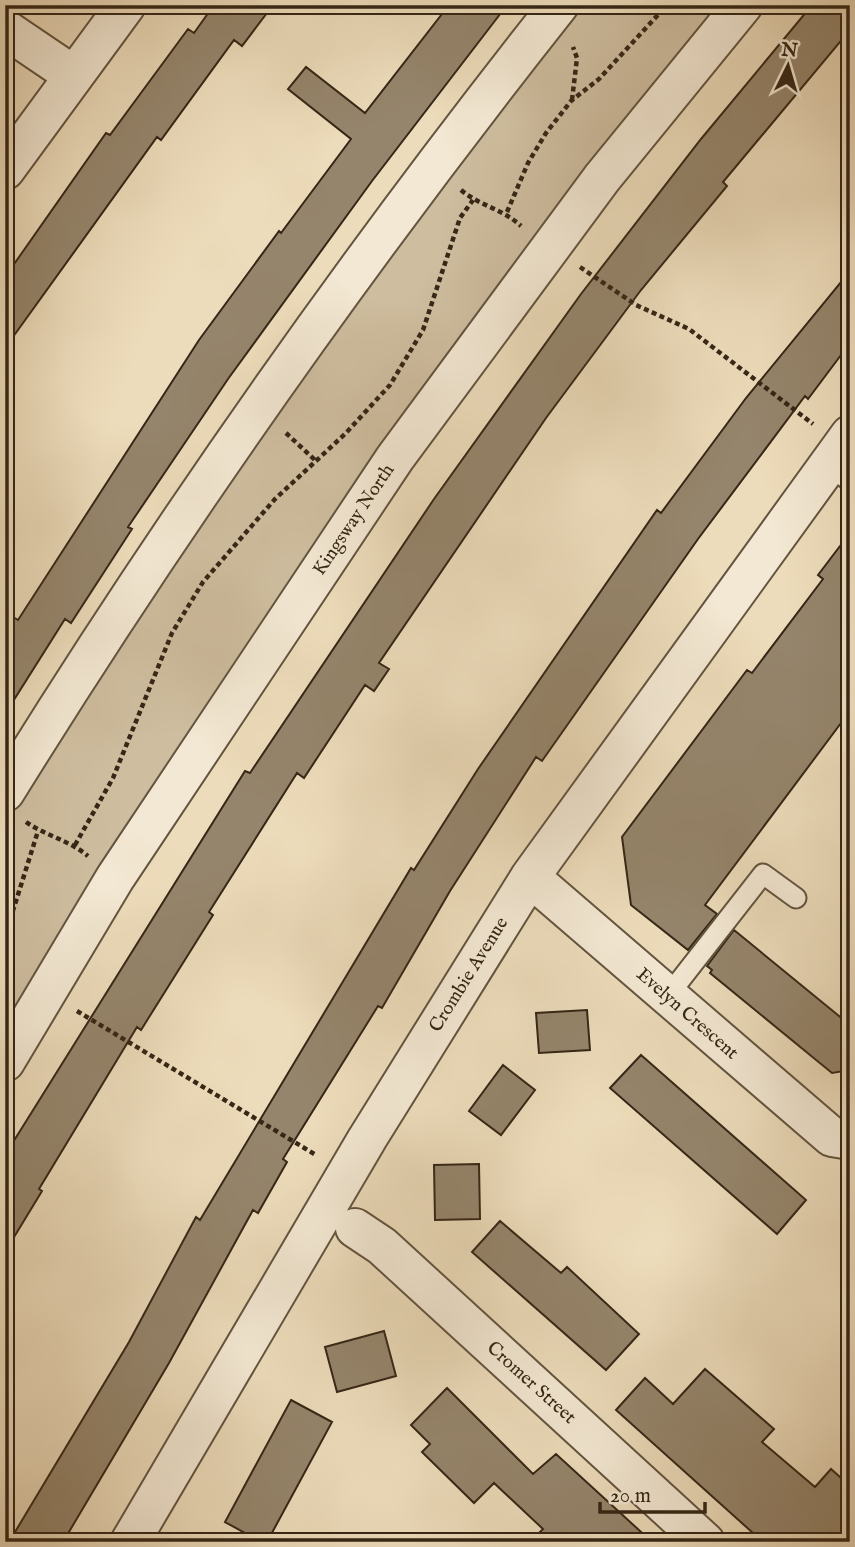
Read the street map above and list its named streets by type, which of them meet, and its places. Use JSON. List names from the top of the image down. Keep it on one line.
{"streets":{"street":["Kingsway North","Crombie Avenue","Evelyn Crescent","Cromer Street"]},"crossings":[["Crombie Avenue","Evelyn Crescent"]],"scale_bar":"20 m","north":"top"}
